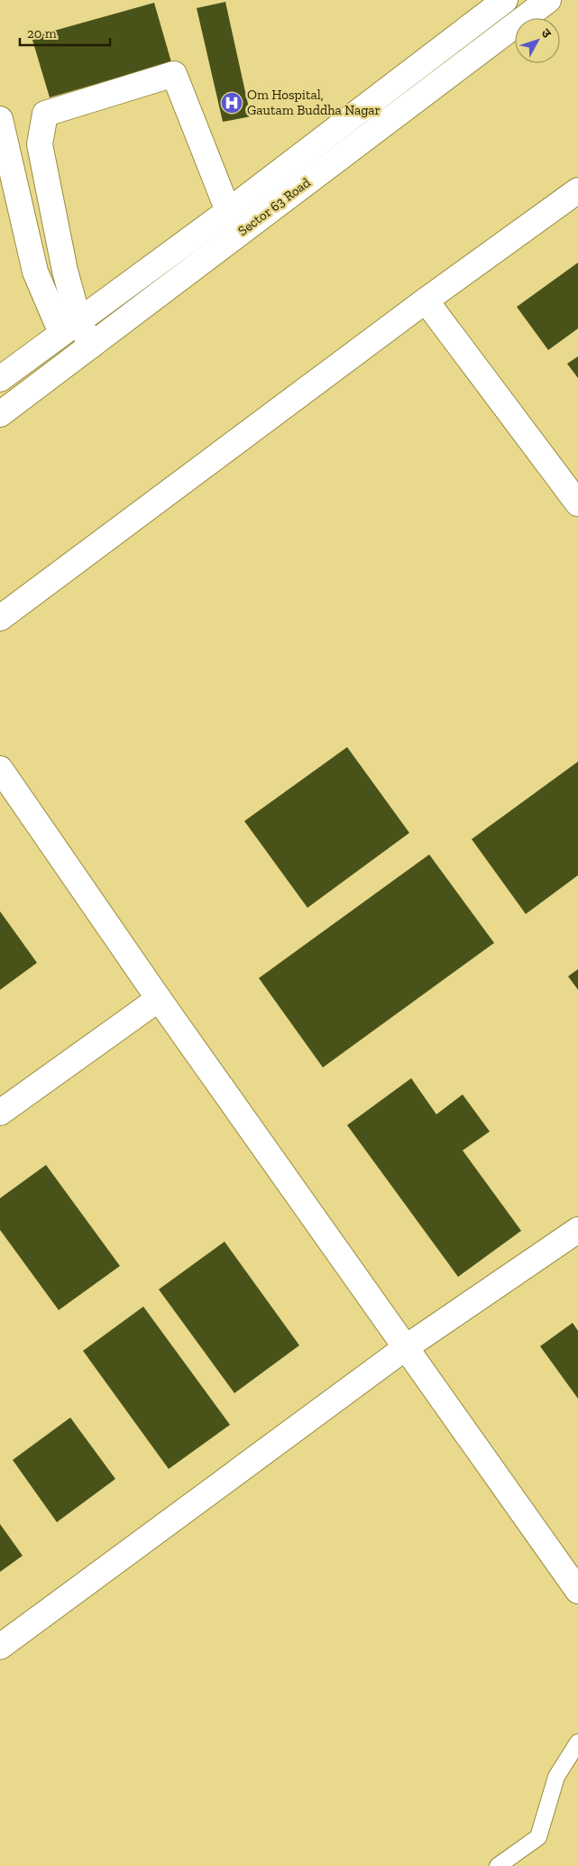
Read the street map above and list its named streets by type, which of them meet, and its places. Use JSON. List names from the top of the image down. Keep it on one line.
{"streets":{"street":["Sector 63 Road"]},"places":{"hospital":["Om Hospital, Gautam Buddha Nagar"]},"scale_bar":"20 m","north":"top right"}
